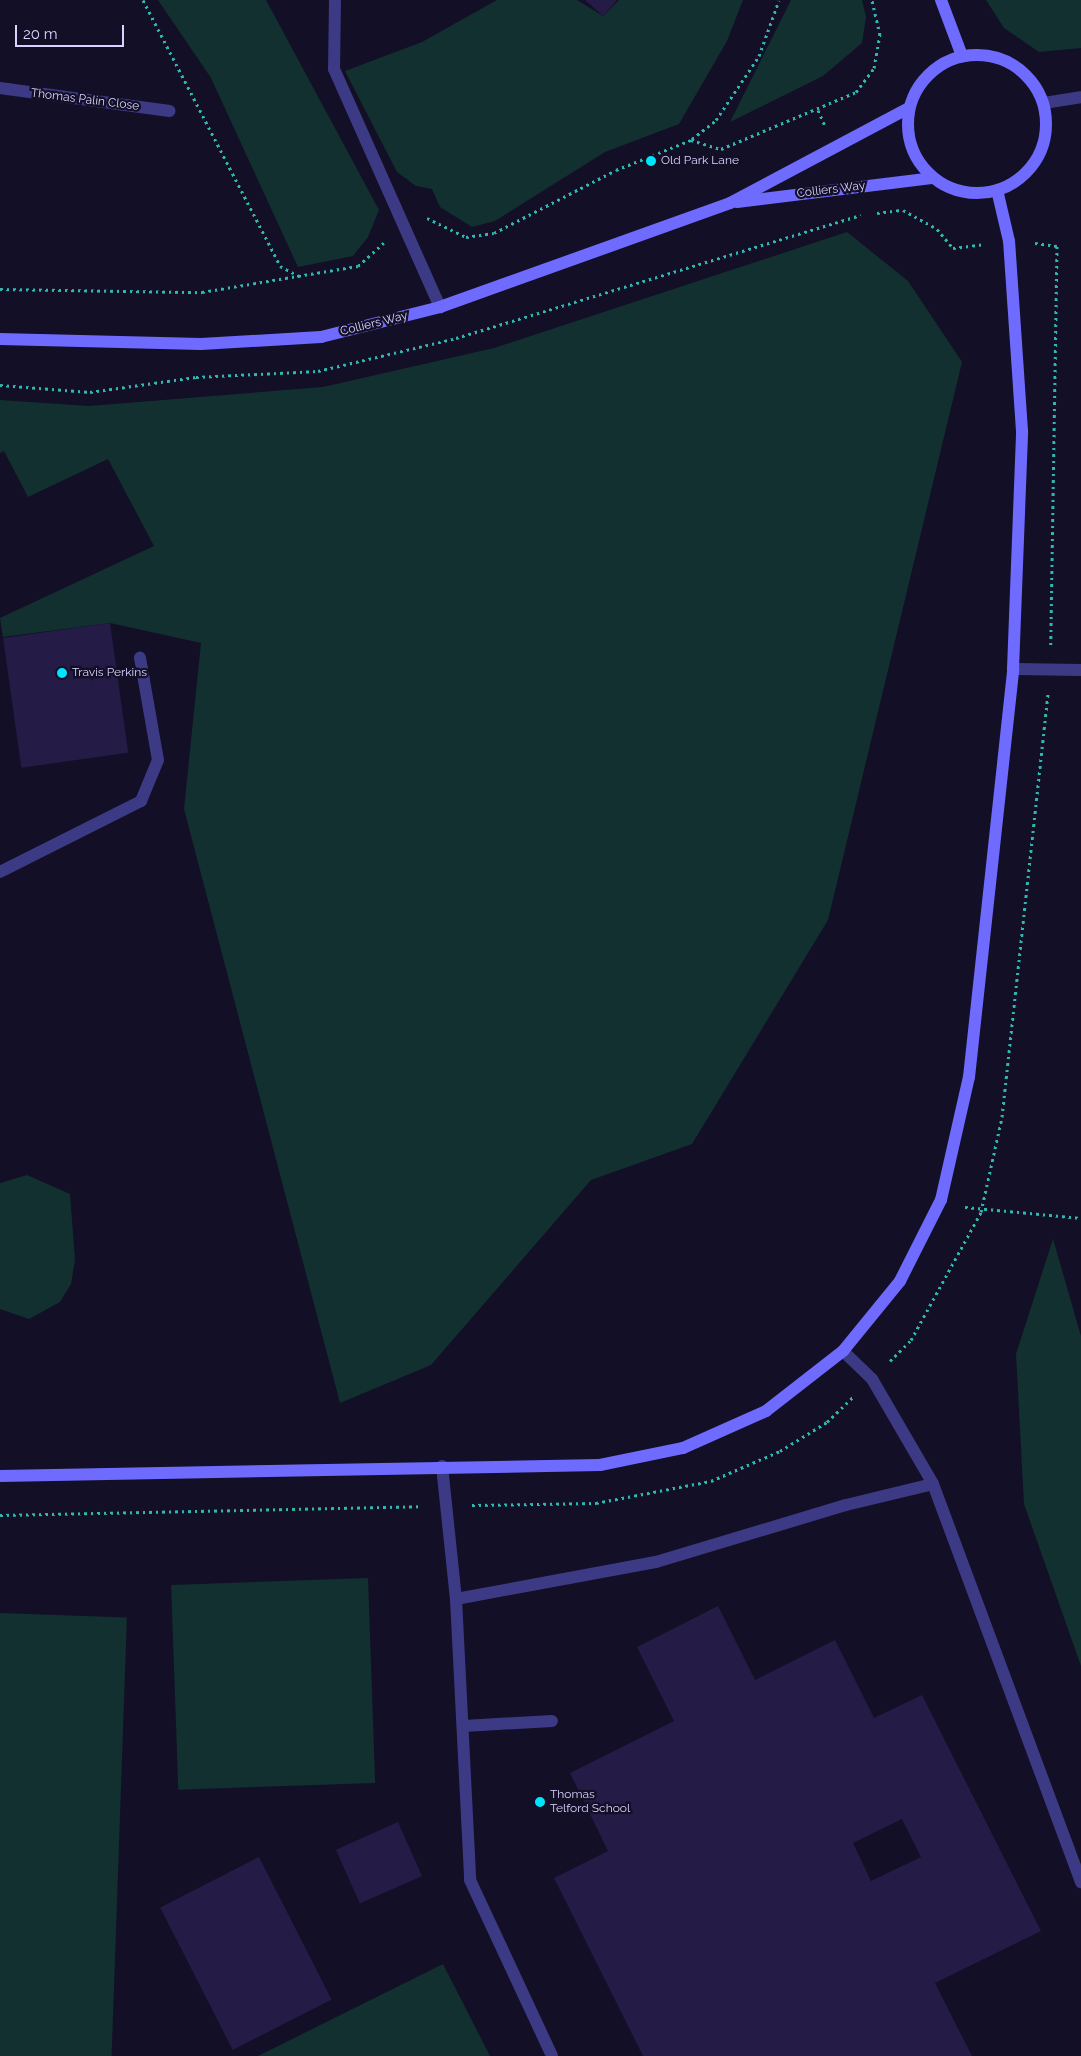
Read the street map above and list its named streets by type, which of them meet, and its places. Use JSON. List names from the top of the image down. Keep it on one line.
{"streets":{"street":["Colliers Way"],"lane":["Thomas Palin Close"]},"places":["Old Park Lane","Travis Perkins","Thomas Telford School"],"scale_bar":"20 m"}
